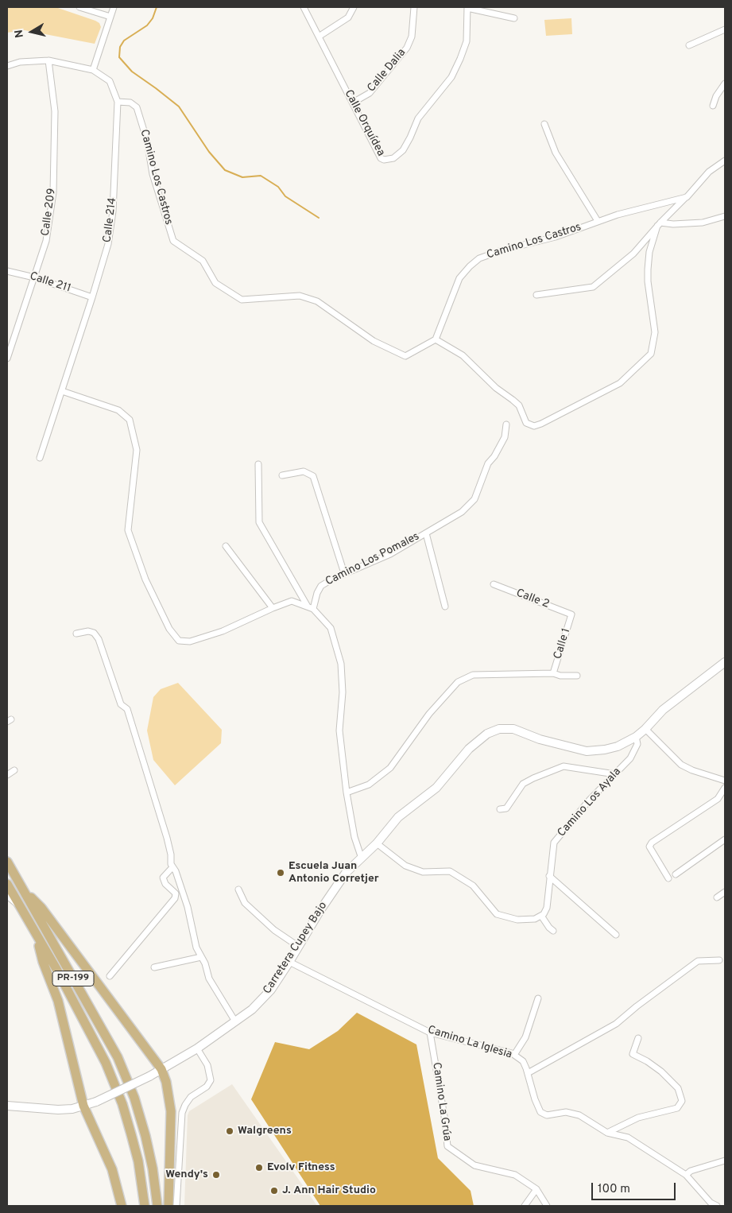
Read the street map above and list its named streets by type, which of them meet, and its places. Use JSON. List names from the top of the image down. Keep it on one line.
{"streets":{"main road":["PR-199"],"street":["Calle Dalia","Calle Orquídea","Camino Los Castros","Calle 209","Calle 214","Calle 211","Camino Los Pomales","Calle 2","Calle 1","Camino Los Ayala","Carretera Cupey Bajo","Camino La Iglesia","Camino La Grúa"]},"crossings":[["Calle Dalia","Calle Orquídea"],["Camino Los Castros","Calle 214"],["Calle 209","Calle 214"],["Calle 209","Calle 211"],["Calle 214","Calle 211"],["Calle 2","Calle 1"],["Camino Los Ayala","Carretera Cupey Bajo"],["Carretera Cupey Bajo","Camino La Iglesia"],["Camino La Iglesia","Camino La Grúa"]],"places":["Escuela Juan Antonio Corretjer","Walgreens","Evolv Fitness","Wendy's","J. Ann Hair Studio"],"scale_bar":"100 m","north":"left"}
